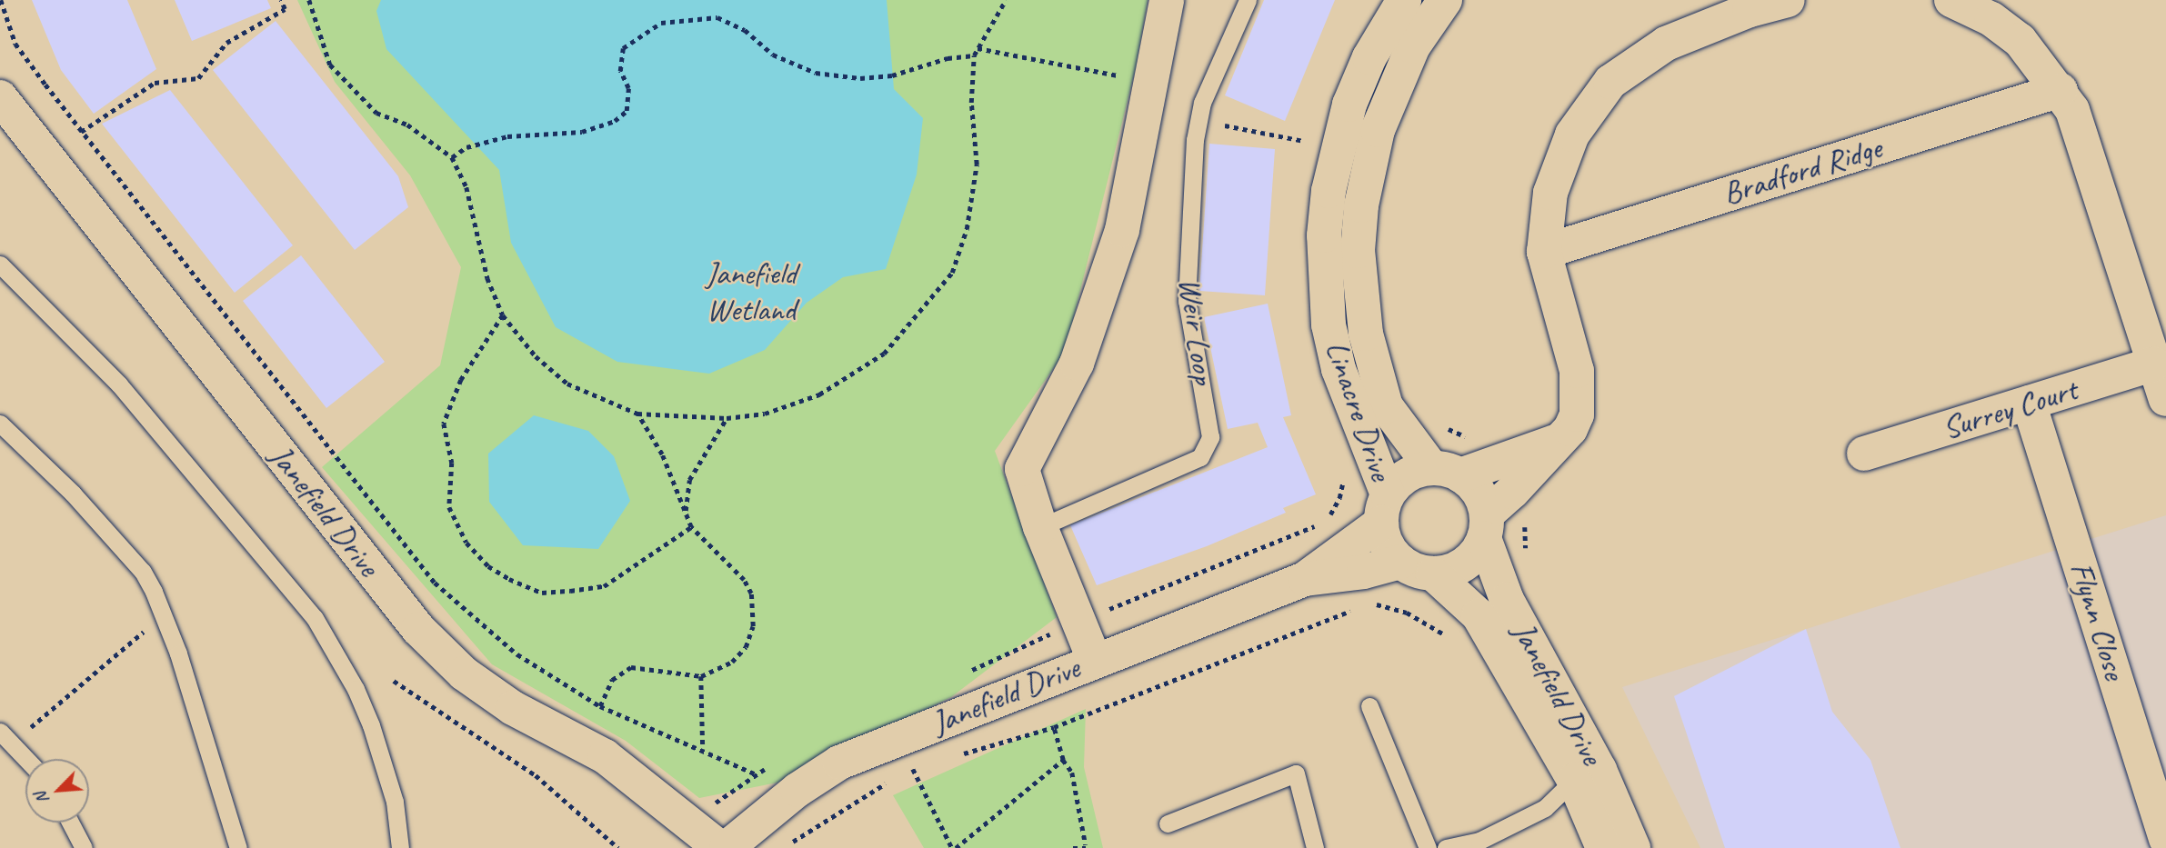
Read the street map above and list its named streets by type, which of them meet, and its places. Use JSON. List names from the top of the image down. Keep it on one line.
{"streets":{"street":["Bradford Ridge","Surrey Court","Linacre Drive","Janefield Drive","Flynn Close"],"lane":["Weir Loop"]},"crossings":[["Surrey Court","Flynn Close"],["Linacre Drive","Janefield Drive"]],"parks":["Janefield Wetland"],"north":"bottom left"}
